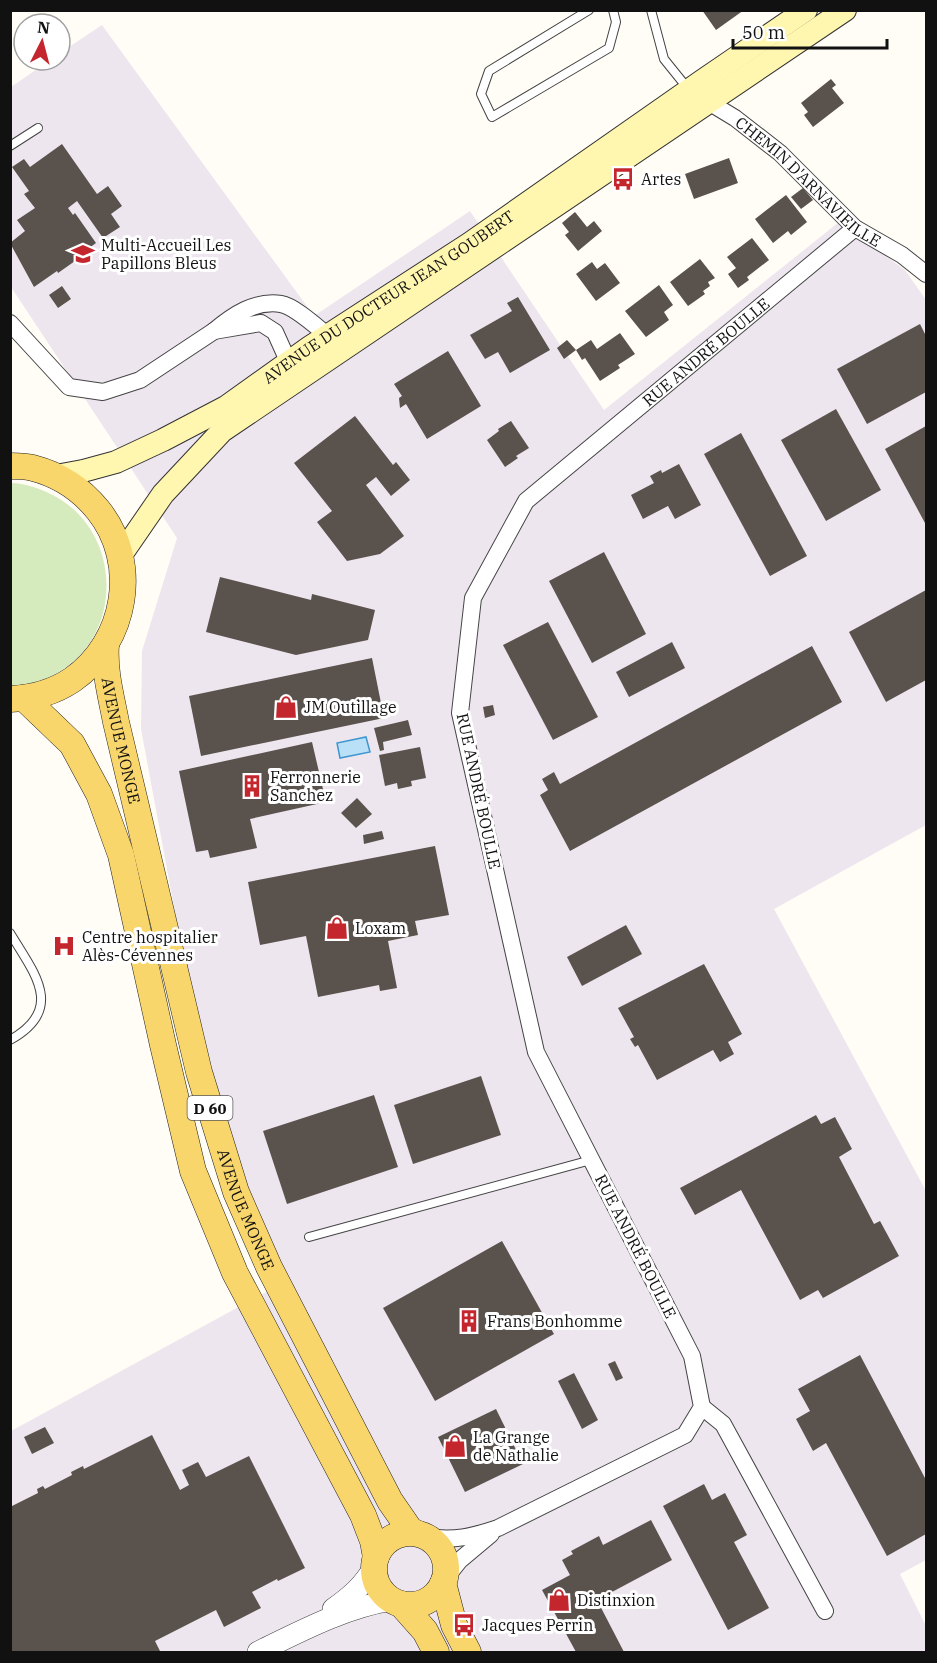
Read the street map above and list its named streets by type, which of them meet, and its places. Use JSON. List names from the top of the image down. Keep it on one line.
{"streets":{"main road":["AVENUE DU DOCTEUR JEAN GOUBERT","AVENUE MONGE","D 60"],"street":["CHEMIN D'ARNAVIEILLE","RUE ANDRÉ BOULLE"]},"crossings":[["CHEMIN D'ARNAVIEILLE","AVENUE DU DOCTEUR JEAN GOUBERT"],["CHEMIN D'ARNAVIEILLE","RUE ANDRÉ BOULLE"]],"places":{"bus stop":["Artes","Jacques Perrin"],"school or university":["Multi-Accueil Les Papillons Bleus"],"shop":["JM Outillage","Loxam","La Grange de Nathalie","Distinxion"],"building":["Ferronnerie Sanchez","Frans Bonhomme"],"hospital":["Centre hospitalier Alès-Cévennes"]},"scale_bar":"50 m","north":"top"}
